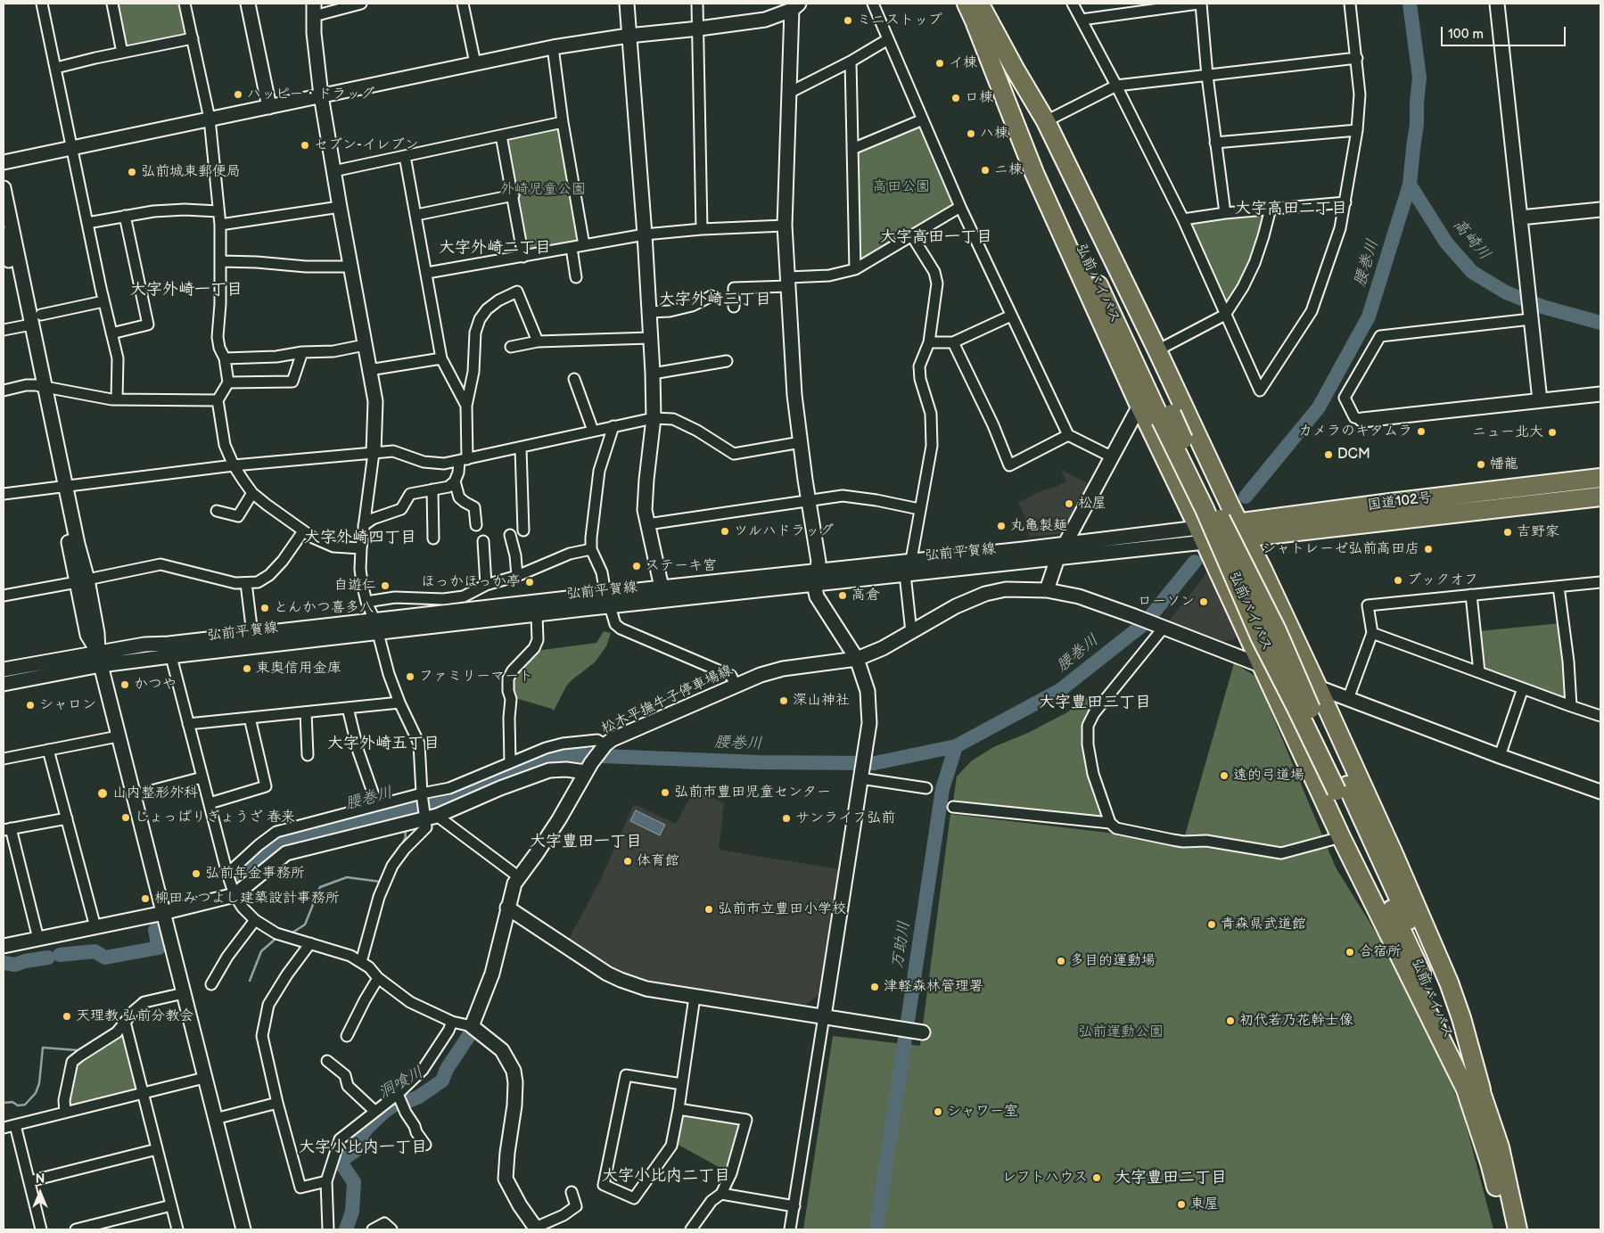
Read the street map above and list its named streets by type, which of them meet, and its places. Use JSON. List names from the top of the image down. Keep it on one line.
{"streets":{"highway":["弘前バイパス","国道102号"],"street":["弘前平賀線","松木平撫牛子停車場線"]},"crossings":[["国道102号","弘前平賀線"]],"districts":["大字高田二丁目","大字高田一丁目","大字外崎二丁目","大字外崎一丁目","大字外崎三丁目","大字外崎四丁目","大字豊田三丁目","大字外崎五丁目","大字豊田一丁目","大字小比内一丁目","大字小比内二丁目","大字豊田二丁目"],"water":["高崎川","腰巻川","万助川","洞喰川"],"parks":["高田公園","外崎児童公園","弘前運動公園"],"places":["ミニストップ","イ棟","ハッピー・ドラッグ","ロ棟","ハ棟","セブン-イレブン","ニ棟","弘前城東郵便局","カメラのキタムラ","ニュー北大","DCM","幡龍","松屋","丸亀製麺","ツルハドラッグ","吉野家","シャトレーゼ弘前高田店","ステーキ宮","ブックオフ","ほっかほっか亭","自遊仁","高倉","ローソン","とんかつ喜多八","東奥信用金庫","ファミリーマート","かつや","深山神社","シャロン","遠的弓道場","弘前市豊田児童センター","山内整形外科","じょっぱりぎょうざ 春来","サンライフ弘前","体育館","弘前年金事務所","柳田みつよし建築設計事務所","弘前市立豊田小学校","青森県武道館","合宿所","多目的運動場","津軽森林管理署","天理教 弘前分教会","初代若乃花幹士像","シャワー室","レフトハウス","東屋"],"scale_bar":"100 m","north":"top"}
